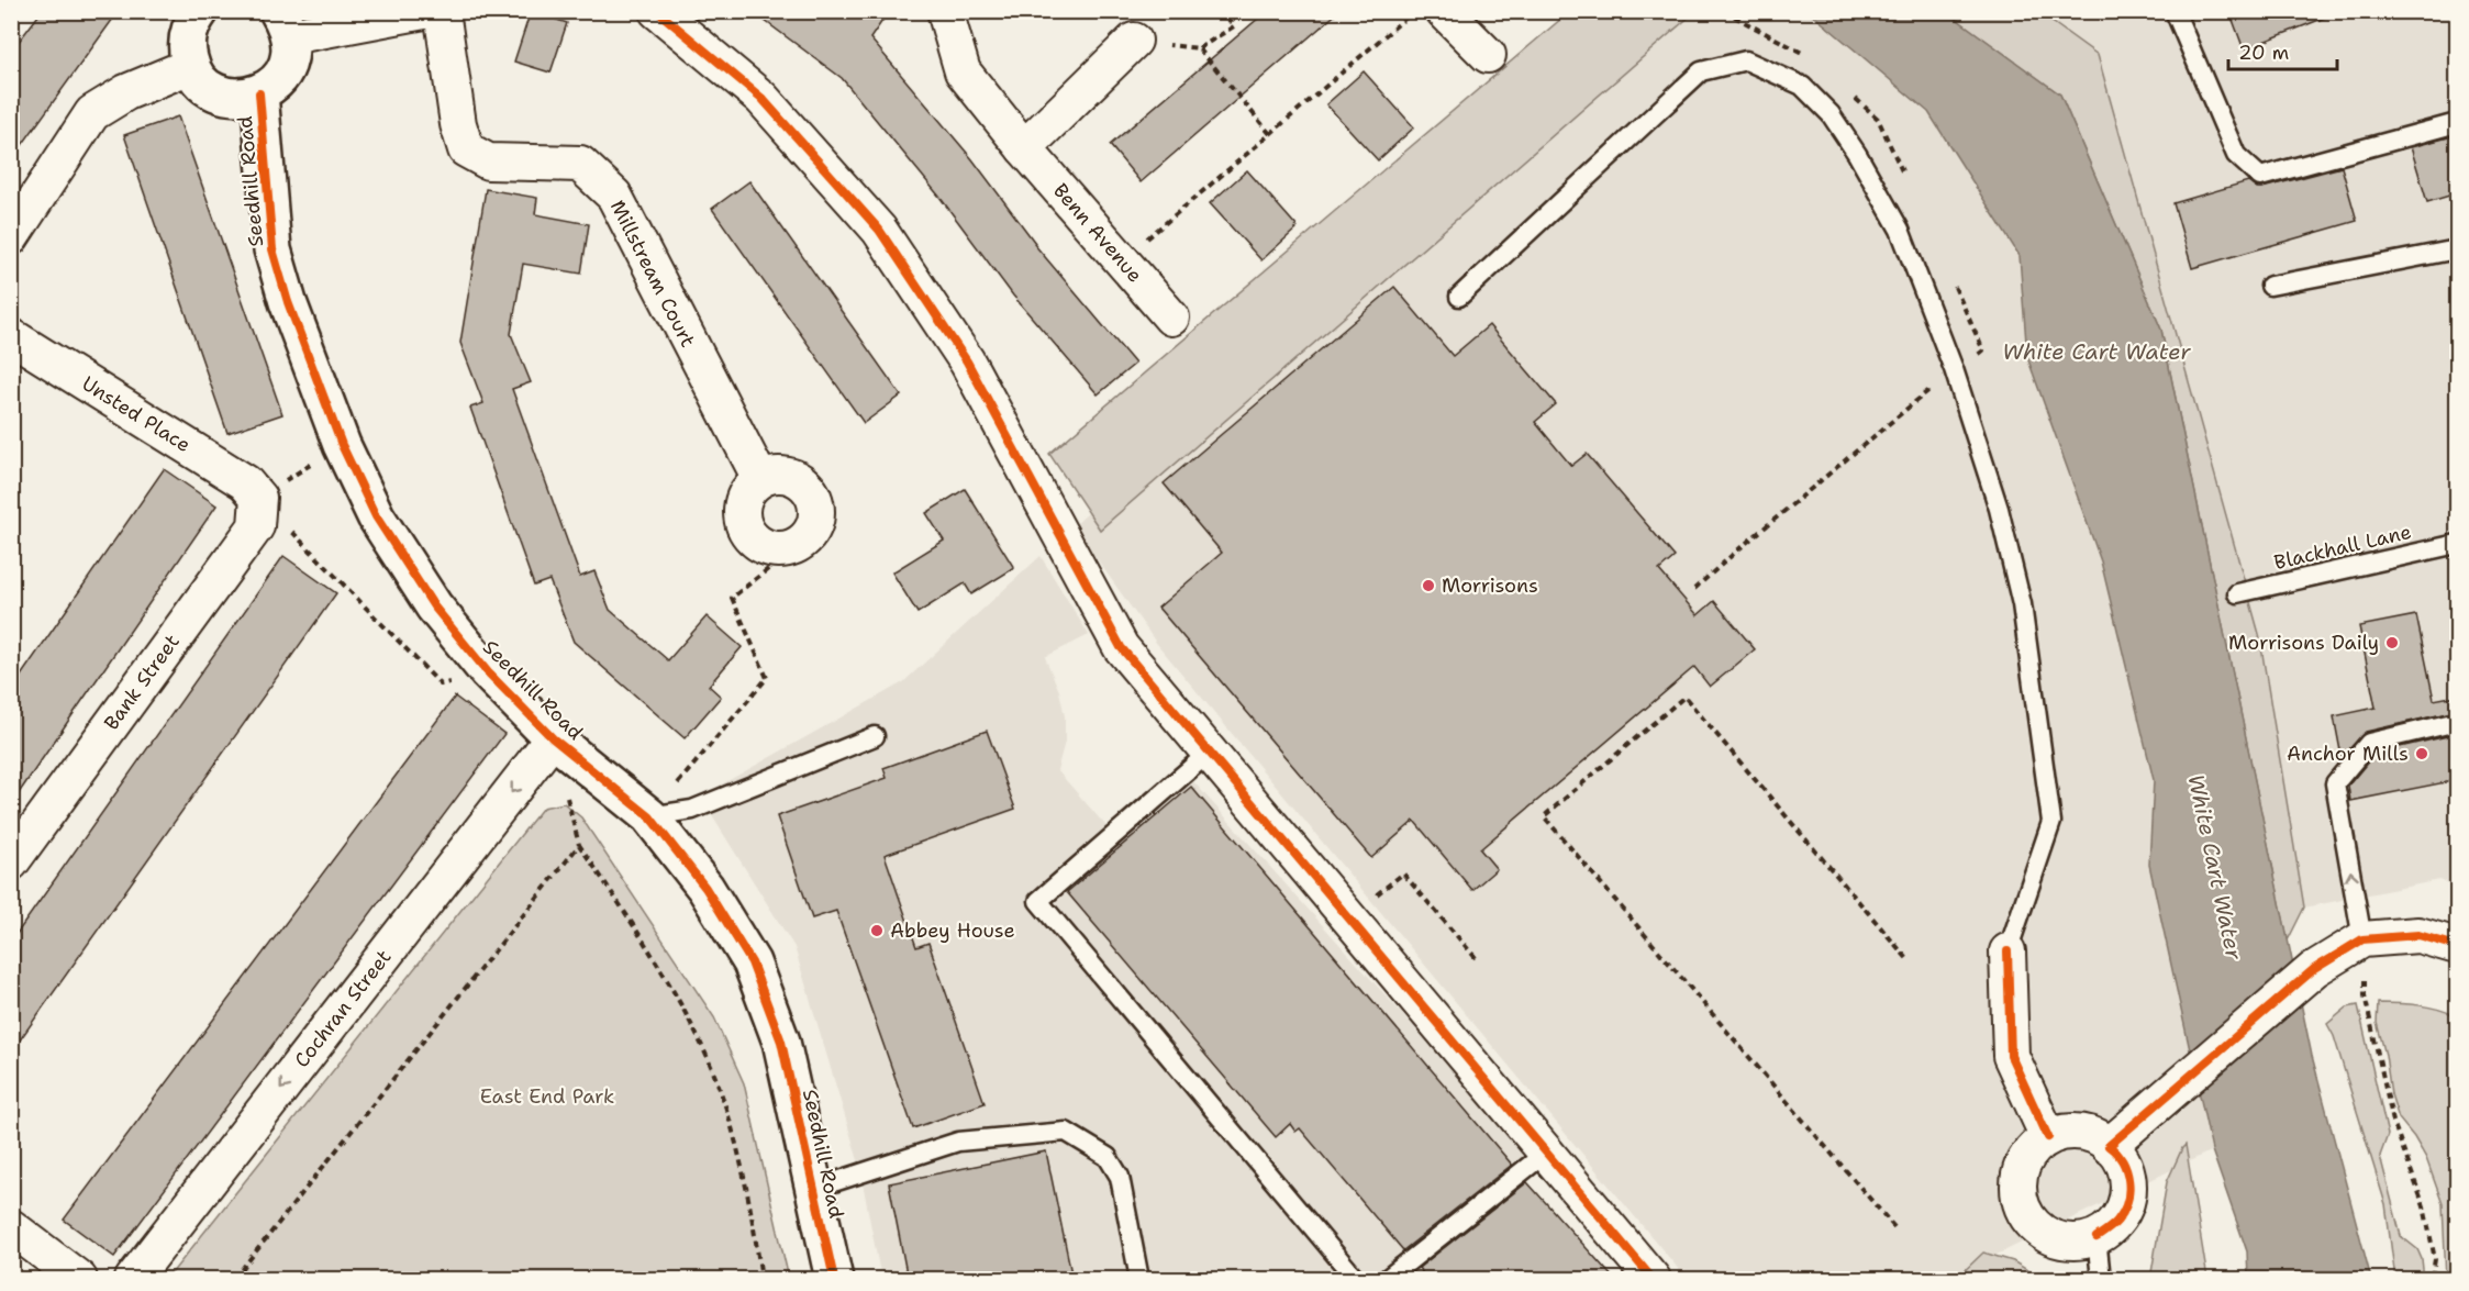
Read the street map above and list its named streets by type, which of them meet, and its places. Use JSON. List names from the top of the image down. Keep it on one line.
{"streets":{"street":["Seedhill Road","Benn Avenue","Millstream Court","Unsted Place","Bank Street","Cochran Street"],"lane":["Blackhall Lane"]},"crossings":[["Seedhill Road","Cochran Street"],["Unsted Place","Bank Street"]],"one_way":["Cochran Street"],"water":["White Cart Water"],"parks":["East End Park"],"places":["Morrisons","Morrisons Daily","Anchor Mills","Abbey House"],"scale_bar":"20 m"}
